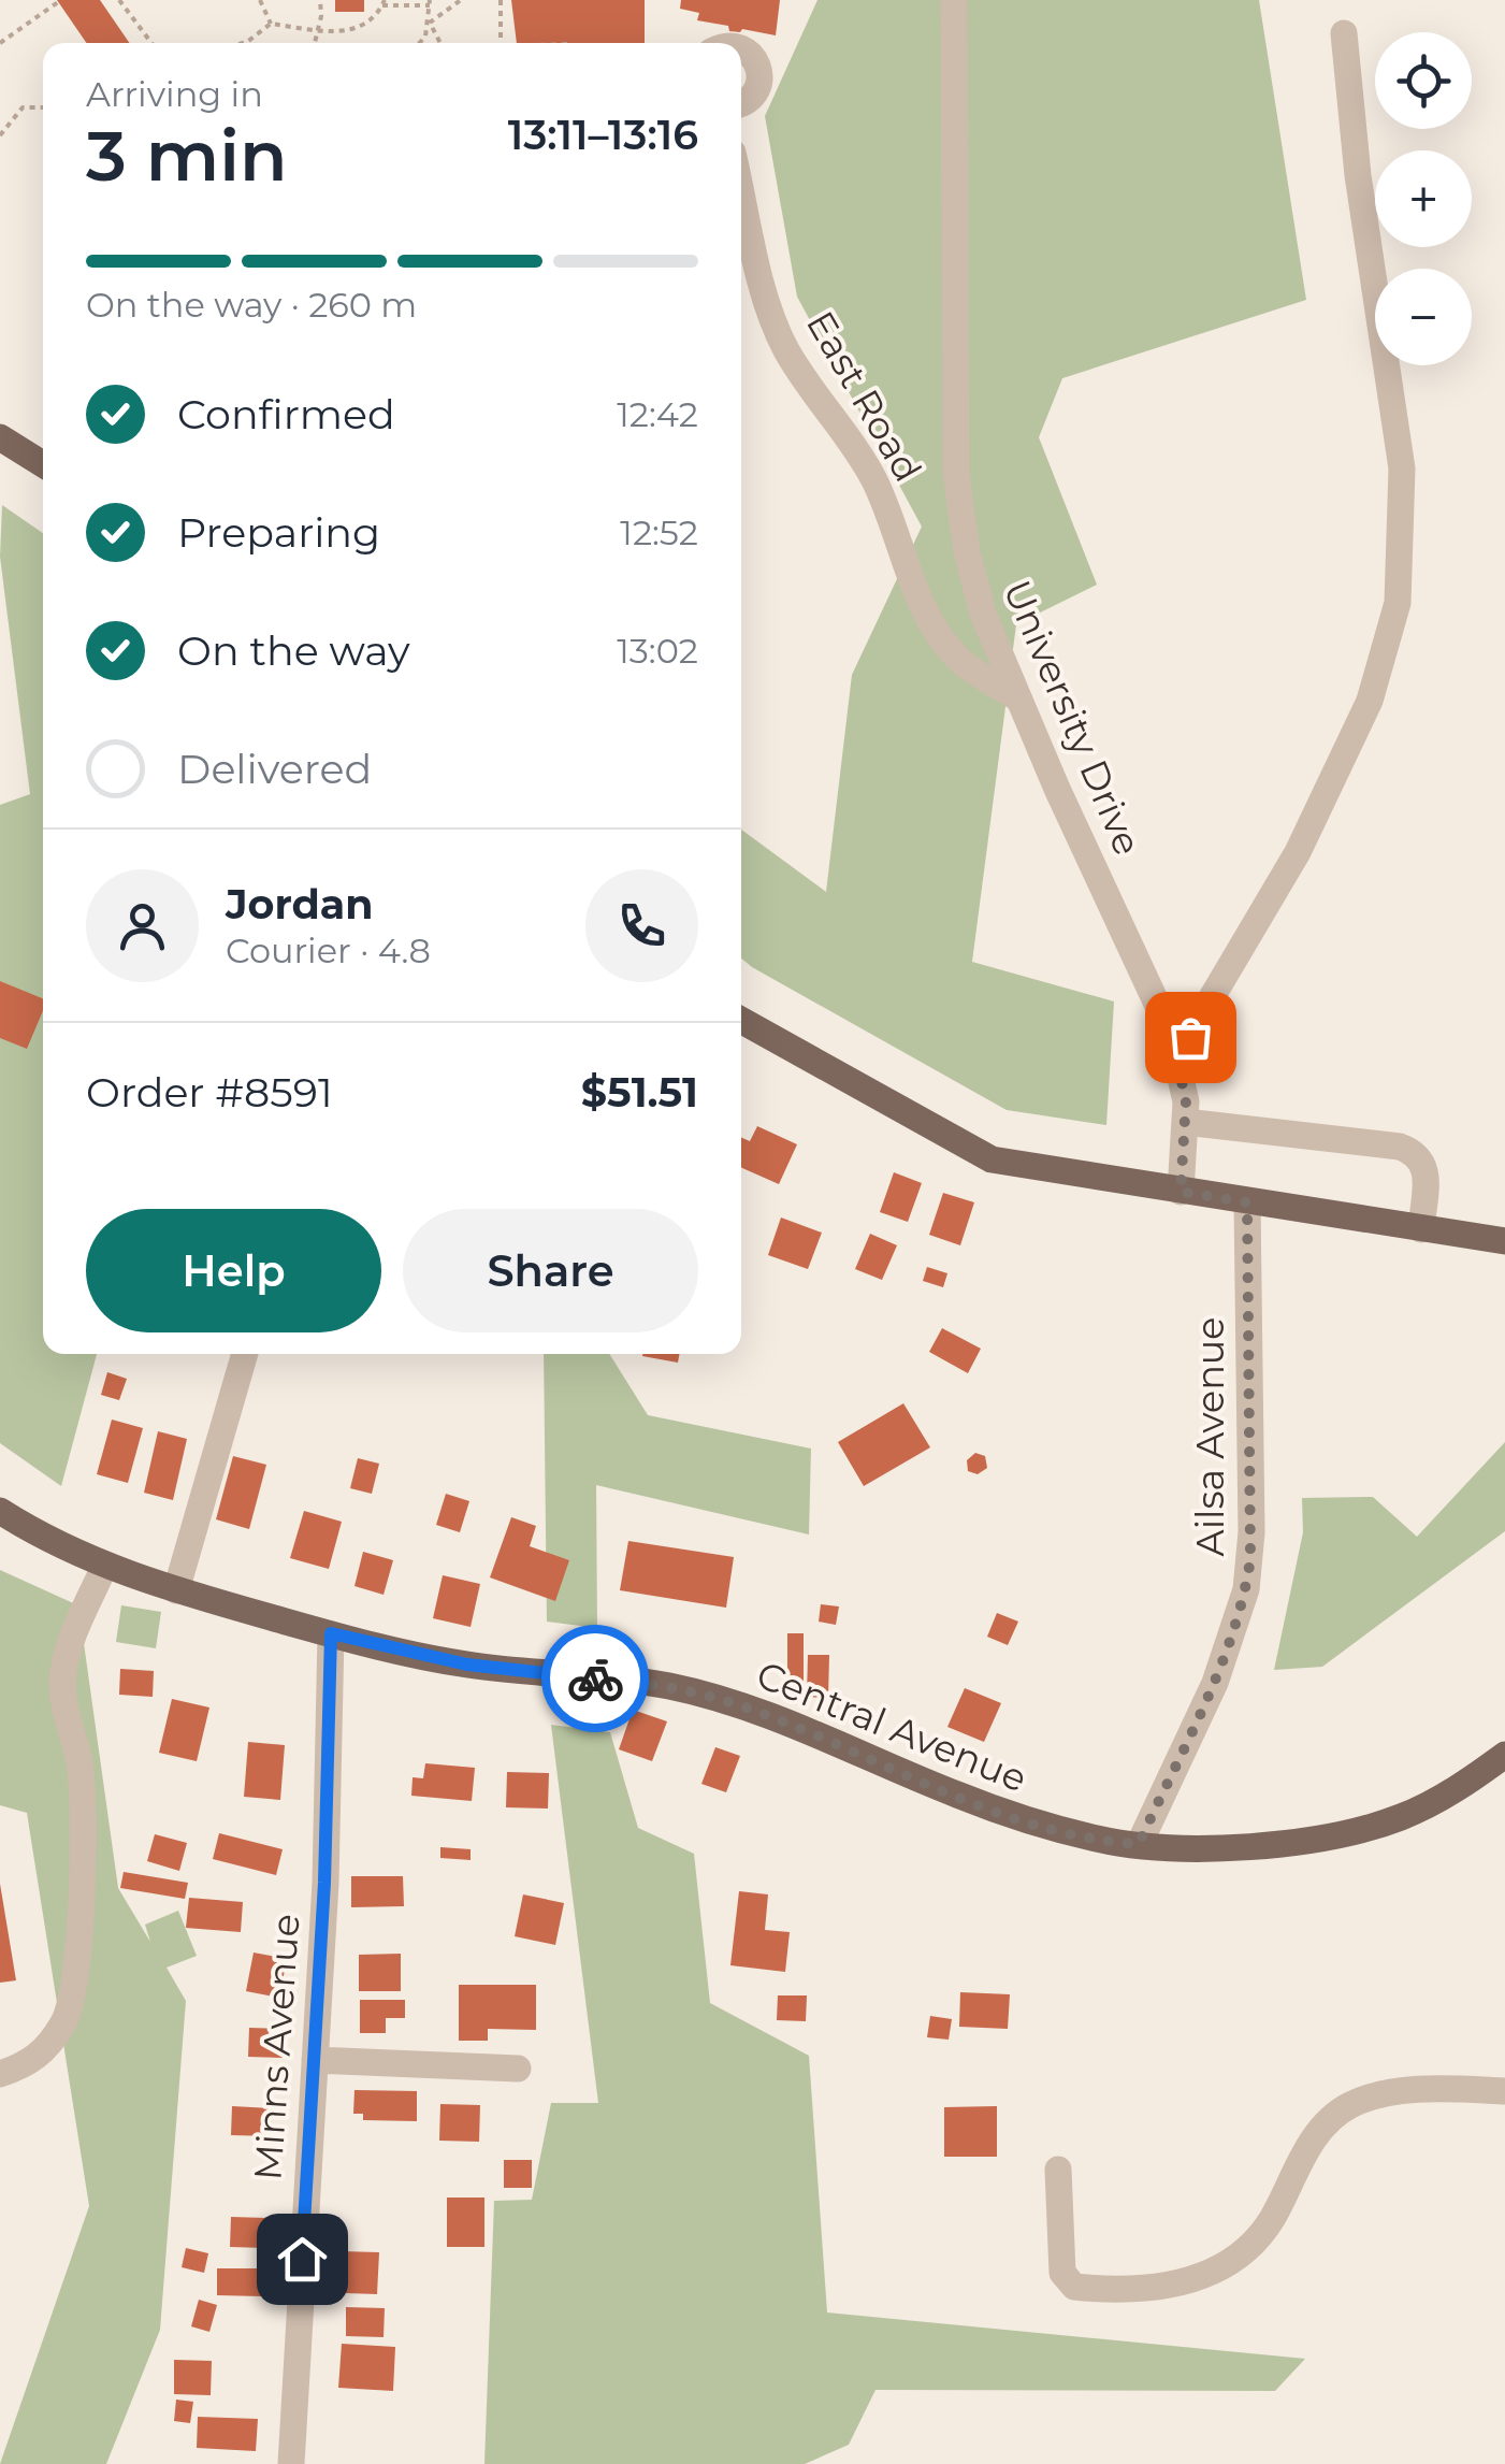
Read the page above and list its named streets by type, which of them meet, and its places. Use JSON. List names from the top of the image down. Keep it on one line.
{"streets":{"main road":["Central Avenue"],"street":["East Road","University Drive","Ailsa Avenue","Minns Avenue"]},"crossings":[["East Road","University Drive"],["Ailsa Avenue","Central Avenue"],["Central Avenue","Minns Avenue"]],"page":{"map_buttons":["+","−"],"heading":["3 min","Arriving in","13:11–13:16"],"panel":["Jordan","Courier · 4.8","Order #8591","$51.51"],"bar":"On the way · 260 m","list":[["Confirmed","12:42"],["Preparing","12:52"],["On the way","13:02"],"Delivered"],"buttons":["Help","Share"]}}
